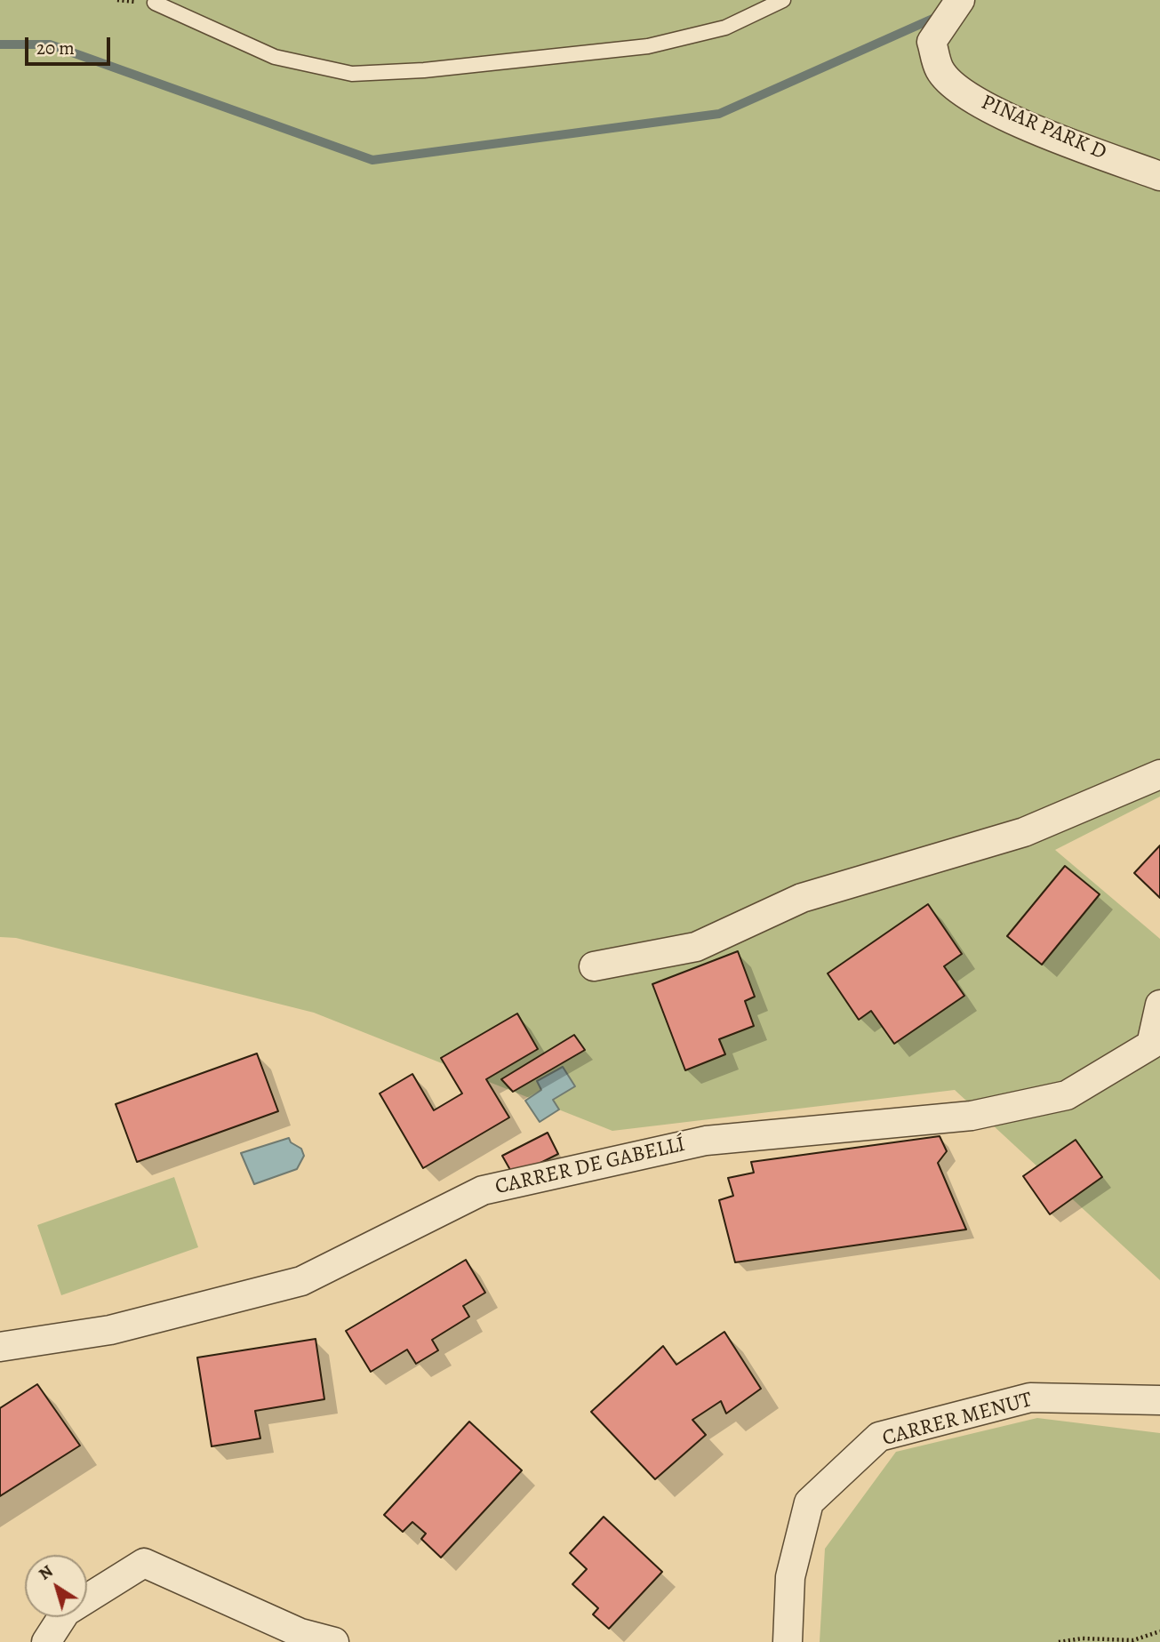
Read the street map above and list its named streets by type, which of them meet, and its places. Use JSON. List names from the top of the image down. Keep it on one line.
{"streets":{"street":["PINAR PARK D","CARRER DE GABELLÍ","CARRER MENUT"]},"scale_bar":"20 m","north":"top left"}
